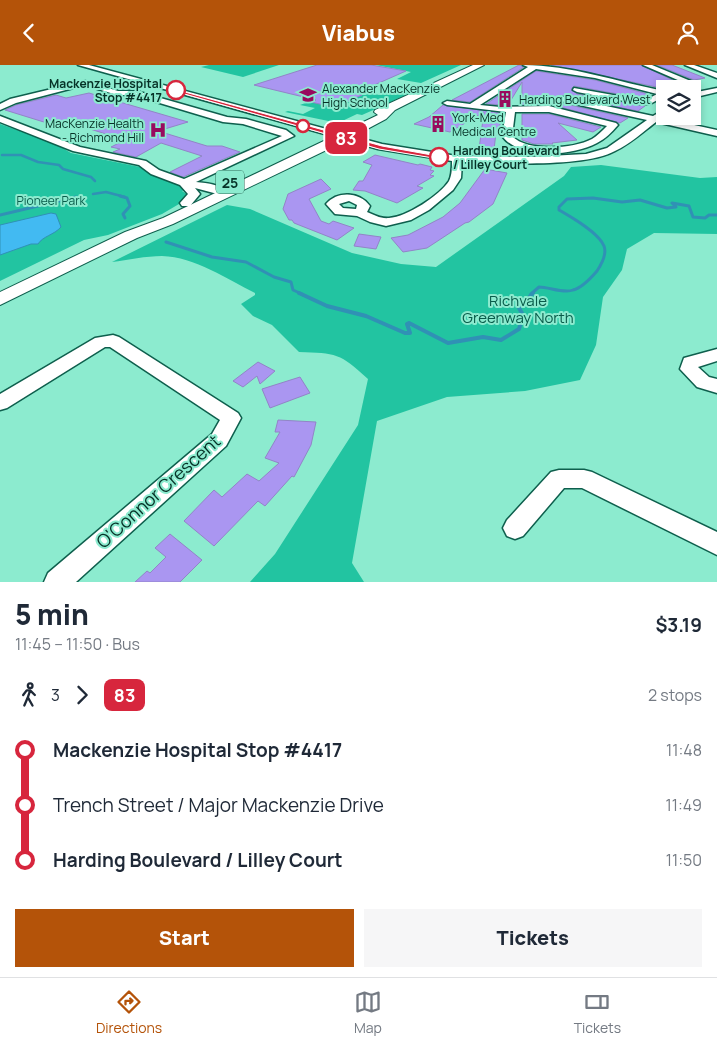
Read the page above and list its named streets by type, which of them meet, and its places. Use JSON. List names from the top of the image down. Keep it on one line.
{"streets":{"main road":["25"],"street":["O'Connor Crescent"]},"parks":["Pioneer Park","Richvale Greenway North"],"places":{"other":["Mackenzie Hospital Stop #4417","Harding Boulevard / Lilley Court"],"school or university":["Alexander MacKenzie High School"],"building":["Harding Boulevard West","York-Med Medical Centre"],"hospital":["MacKenzie Health - Richmond Hill"]},"lines":["bus line 83"],"page":{"header":"Viabus","on_map":"83","heading":["5 min","11:45 – 11:50 · Bus","$3.19"],"legs":["3","83","2 stops"],"list":[{"name":"Mackenzie Hospital Stop #4417","value":"11:48"},{"name":"Trench Street / Major Mackenzie Drive","value":"11:49"},{"name":"Harding Boulevard / Lilley Court","value":"11:50"}],"buttons":["Start","Tickets"],"tabs":["Directions","Map","Tickets"]}}
